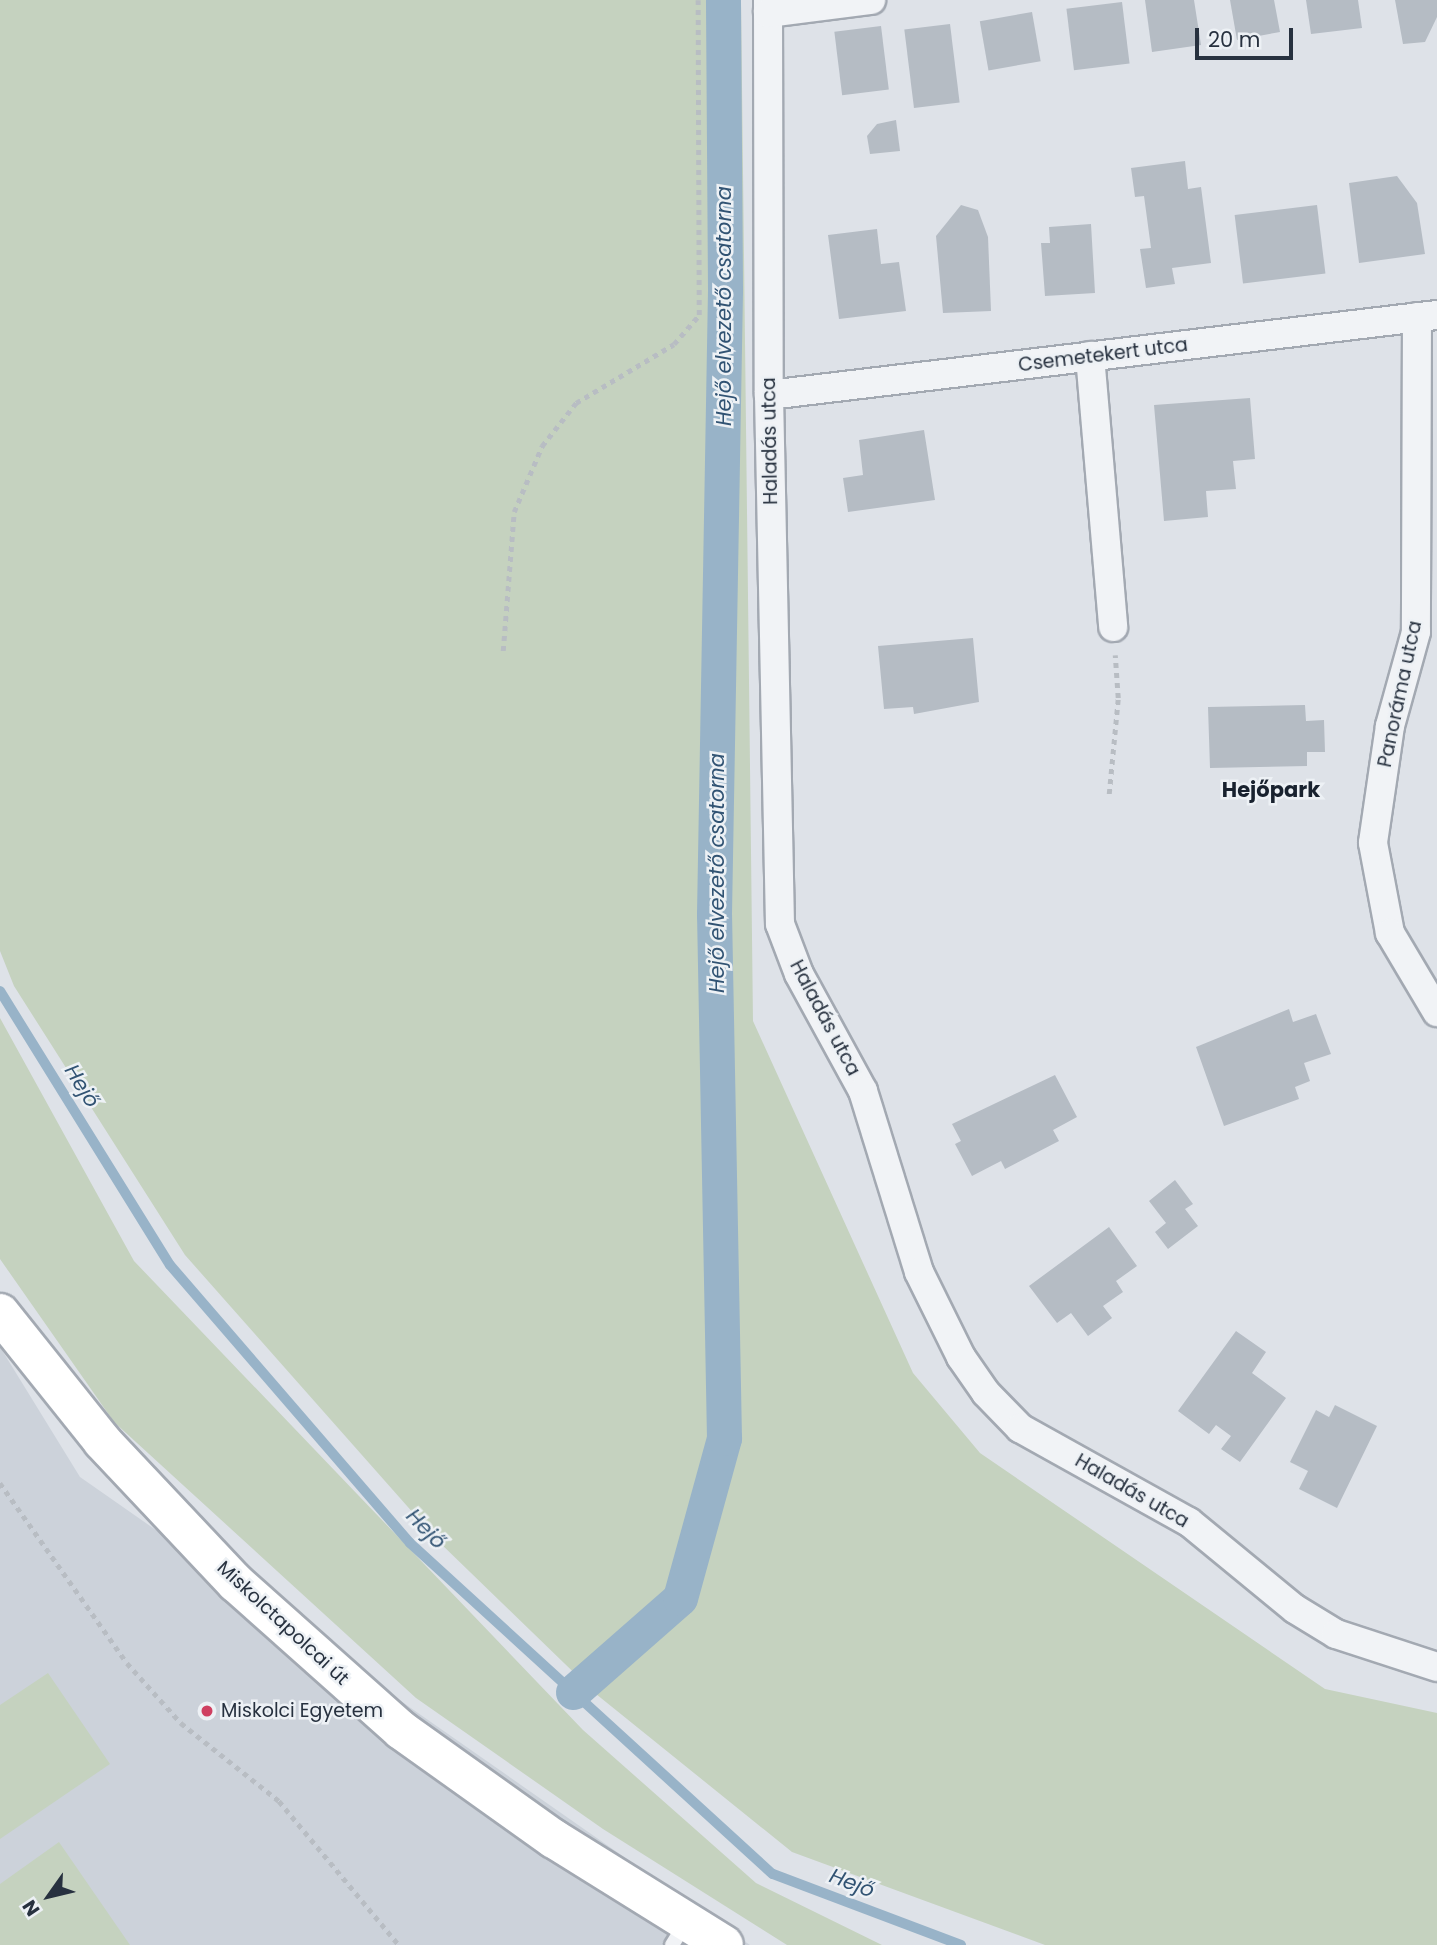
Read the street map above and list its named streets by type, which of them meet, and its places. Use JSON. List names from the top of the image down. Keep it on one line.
{"streets":{"street":["Csemetekert utca","Haladás utca","Panoráma utca","Miskolctapolcai út"]},"crossings":[["Csemetekert utca","Haladás utca"],["Csemetekert utca","Panoráma utca"]],"districts":["Hejőpark"],"water":["Hejő elvezető csatorna","Hejő"],"places":["Miskolci Egyetem"],"scale_bar":"20 m","north":"bottom left"}
